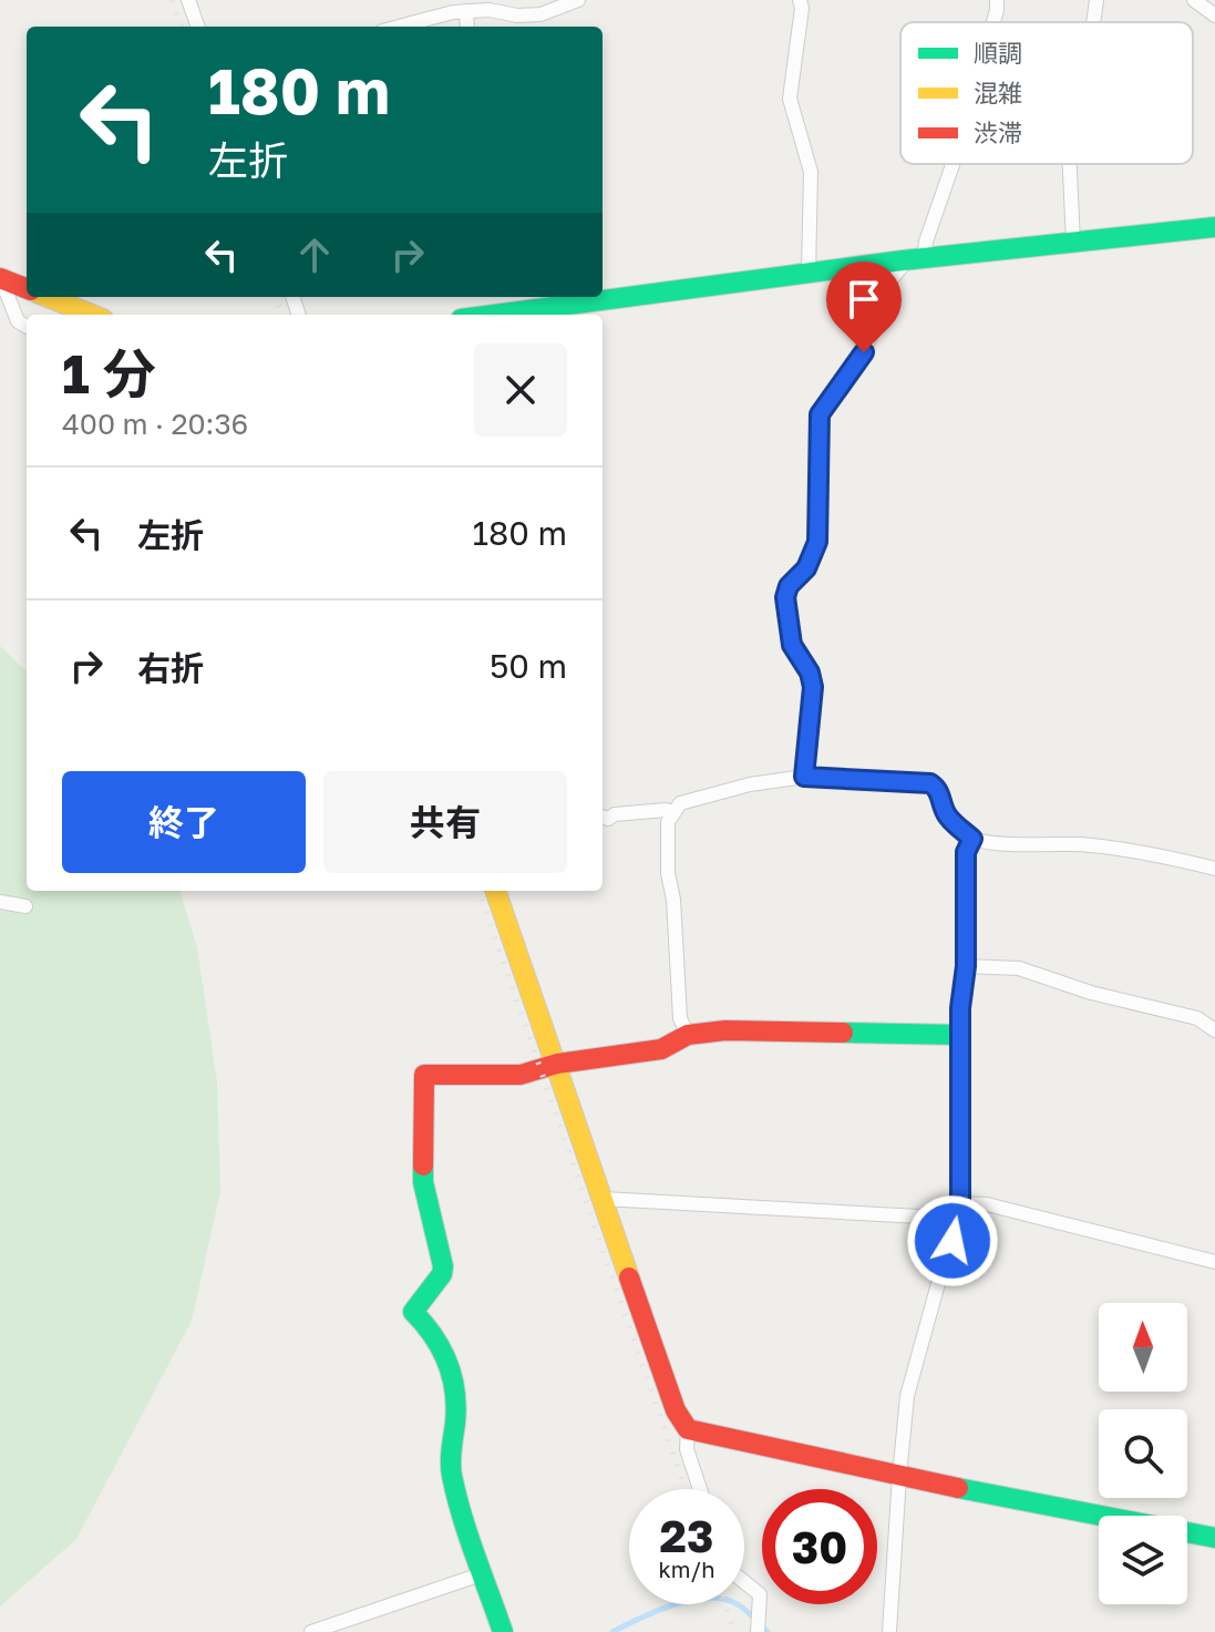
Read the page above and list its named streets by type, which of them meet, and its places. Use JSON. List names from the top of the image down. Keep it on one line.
{"legend":["順調","混雑","渋滞"],"north":"top","page":{"turn":["180 m","左折"],"heading":["1 分","400 m · 20:36"],"list":[{"name":"左折","value":"180 m"},{"name":"右折","value":"50 m"}],"buttons":["終了","共有"],"speed":"23 km/h","limit":"30"}}
